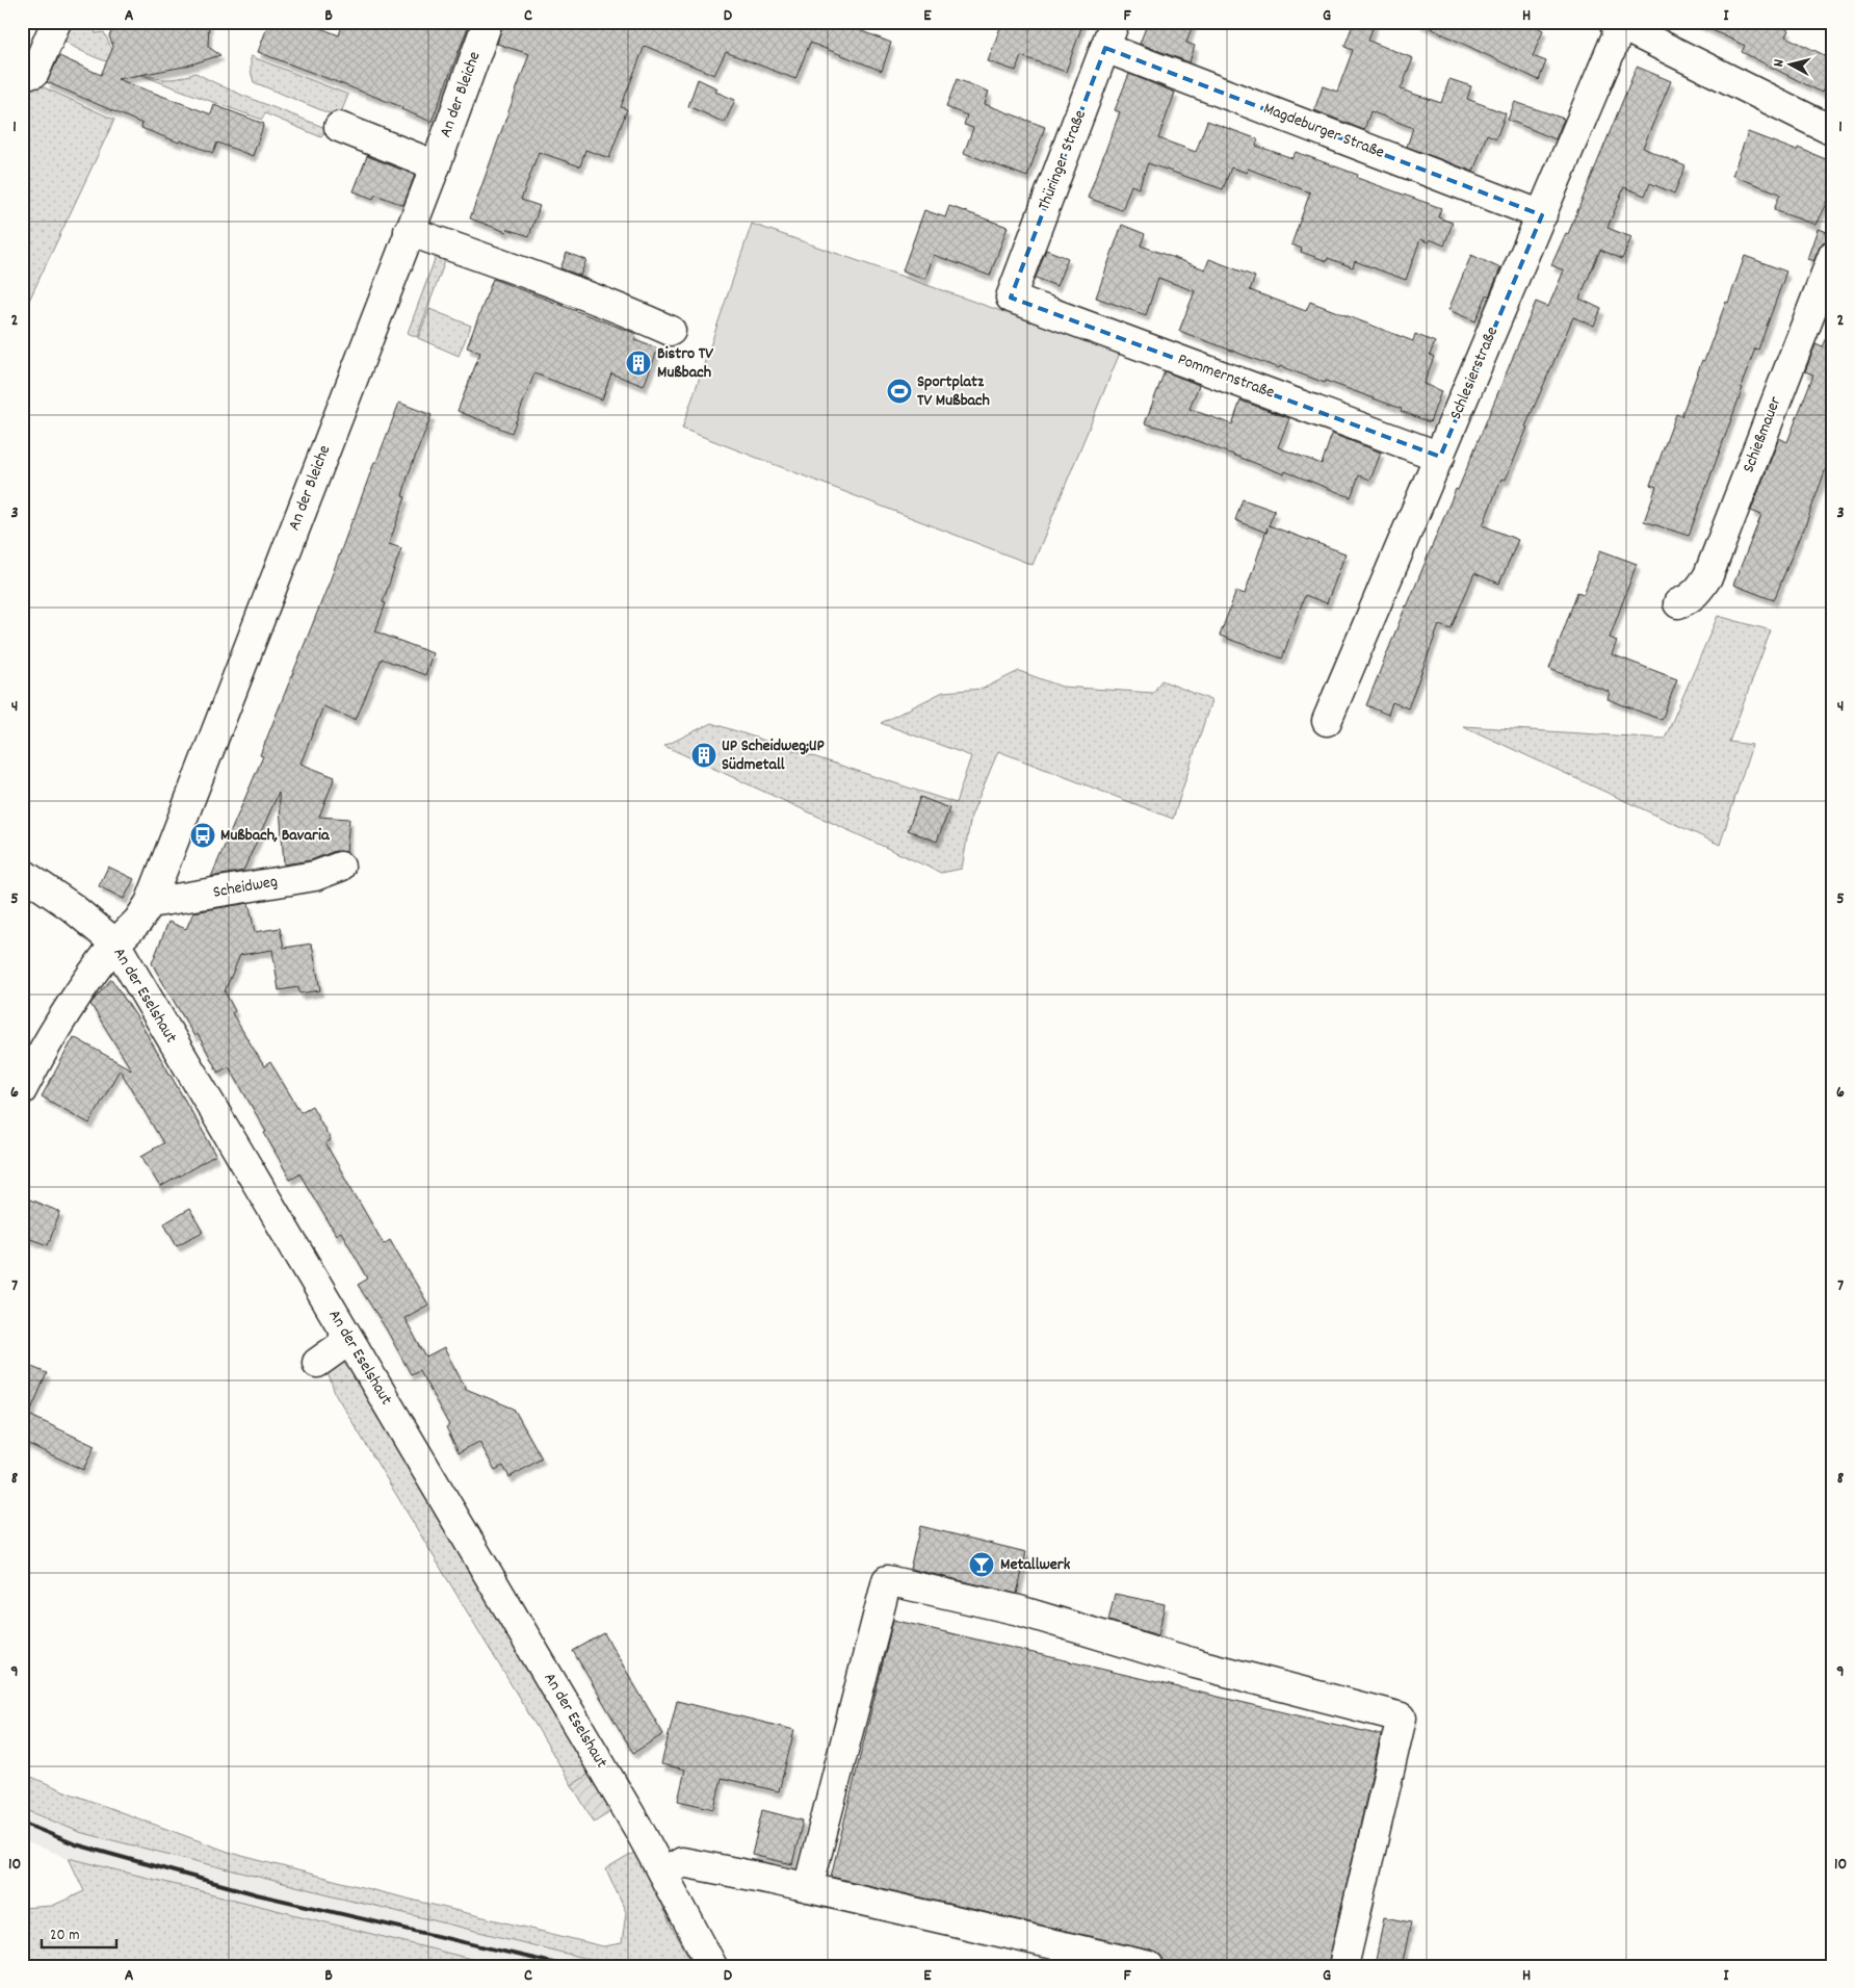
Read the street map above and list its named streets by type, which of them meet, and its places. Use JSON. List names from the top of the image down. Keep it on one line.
{"streets":{"street":["An der Bleiche","Magdeburger Straße","Thüringer Straße","Schlesierstraße","Pommernstraße","Schießmauer","Scheidweg","An der Eselshaut"]},"crossings":[["An der Bleiche","Scheidweg"],["An der Bleiche","An der Eselshaut"],["Magdeburger Straße","Thüringer Straße"],["Magdeburger Straße","Schlesierstraße"],["Thüringer Straße","Pommernstraße"],["Schlesierstraße","Pommernstraße"]],"places":{"building":["Bistro TV Mußbach","UP Scheidweg;UP Südmetall"],"sports":["Sportplatz TV Mußbach"],"bus stop":["Mußbach, Bavaria"],"bar":["Metallwerk"]},"scale_bar":"20 m","north":"left","grid":{"columns":["A","B","C","D","E","F","G","H","I"],"rows":["1","2","3","4","5","6","7","8","9","10"]}}
